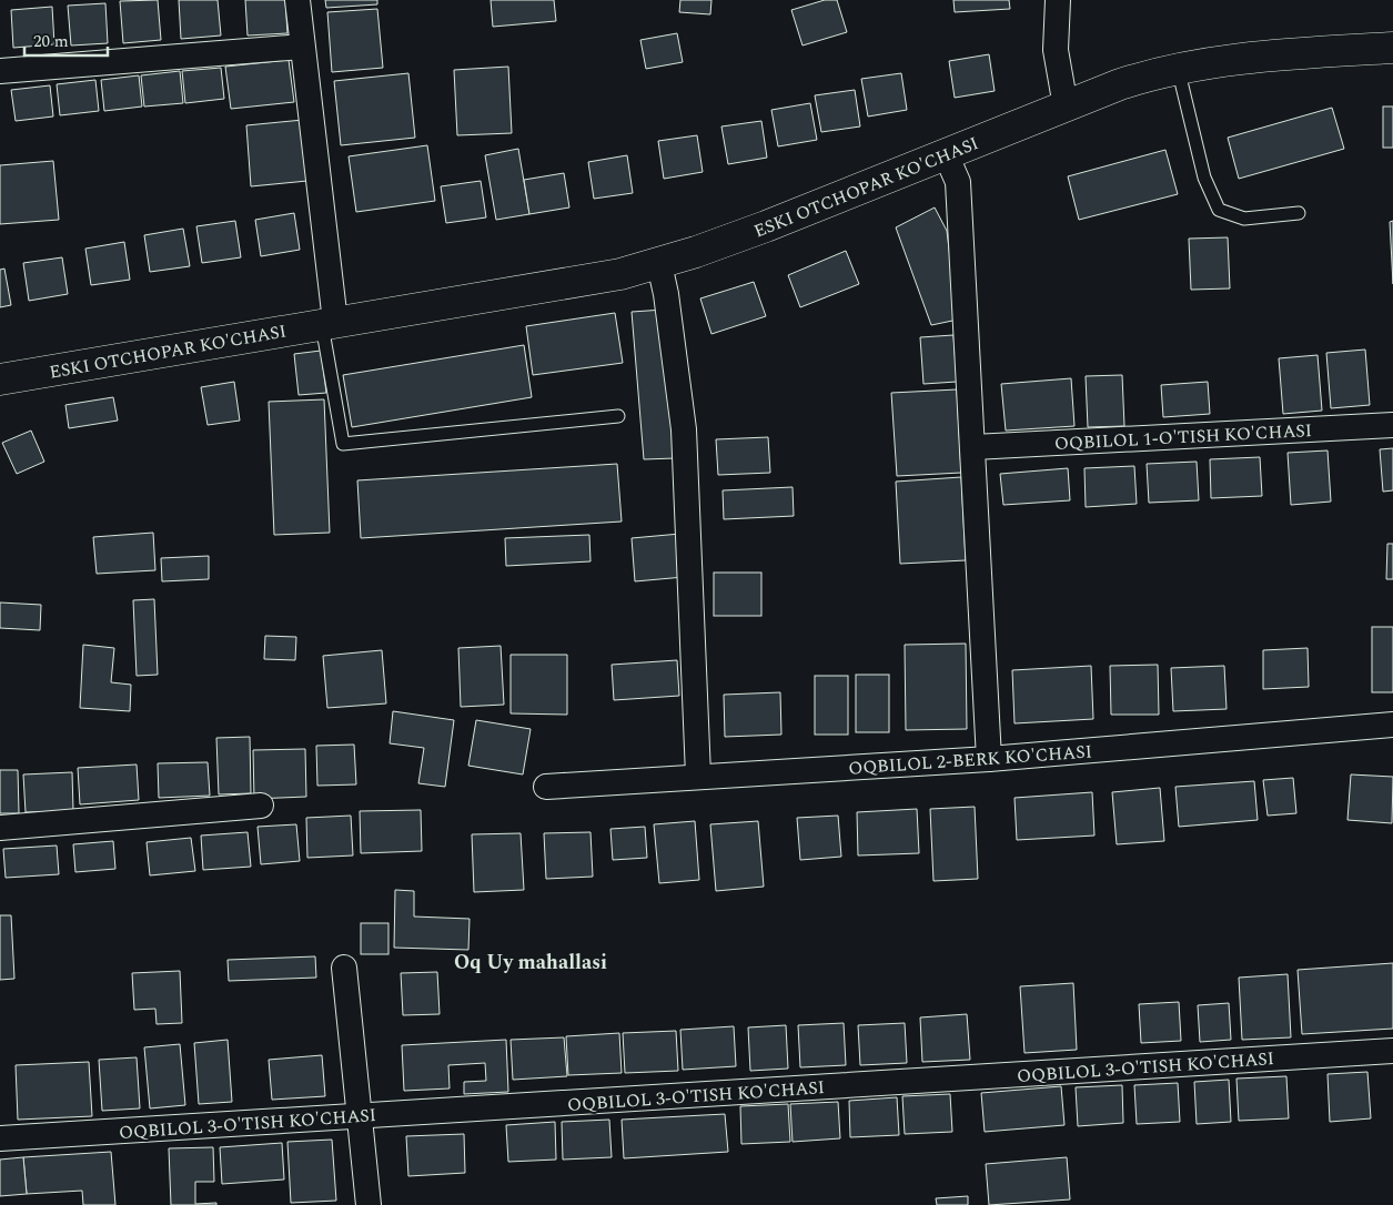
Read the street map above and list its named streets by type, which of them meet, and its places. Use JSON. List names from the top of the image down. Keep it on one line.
{"streets":{"street":["ESKI OTCHOPAR KO'CHASI","OQBILOL 1-O'TISH KO'CHASI","OQBILOL 2-BERK KO'CHASI","OQBILOL 3-O'TISH KO'CHASI"]},"districts":["Oq Uy mahallasi"],"scale_bar":"20 m"}
